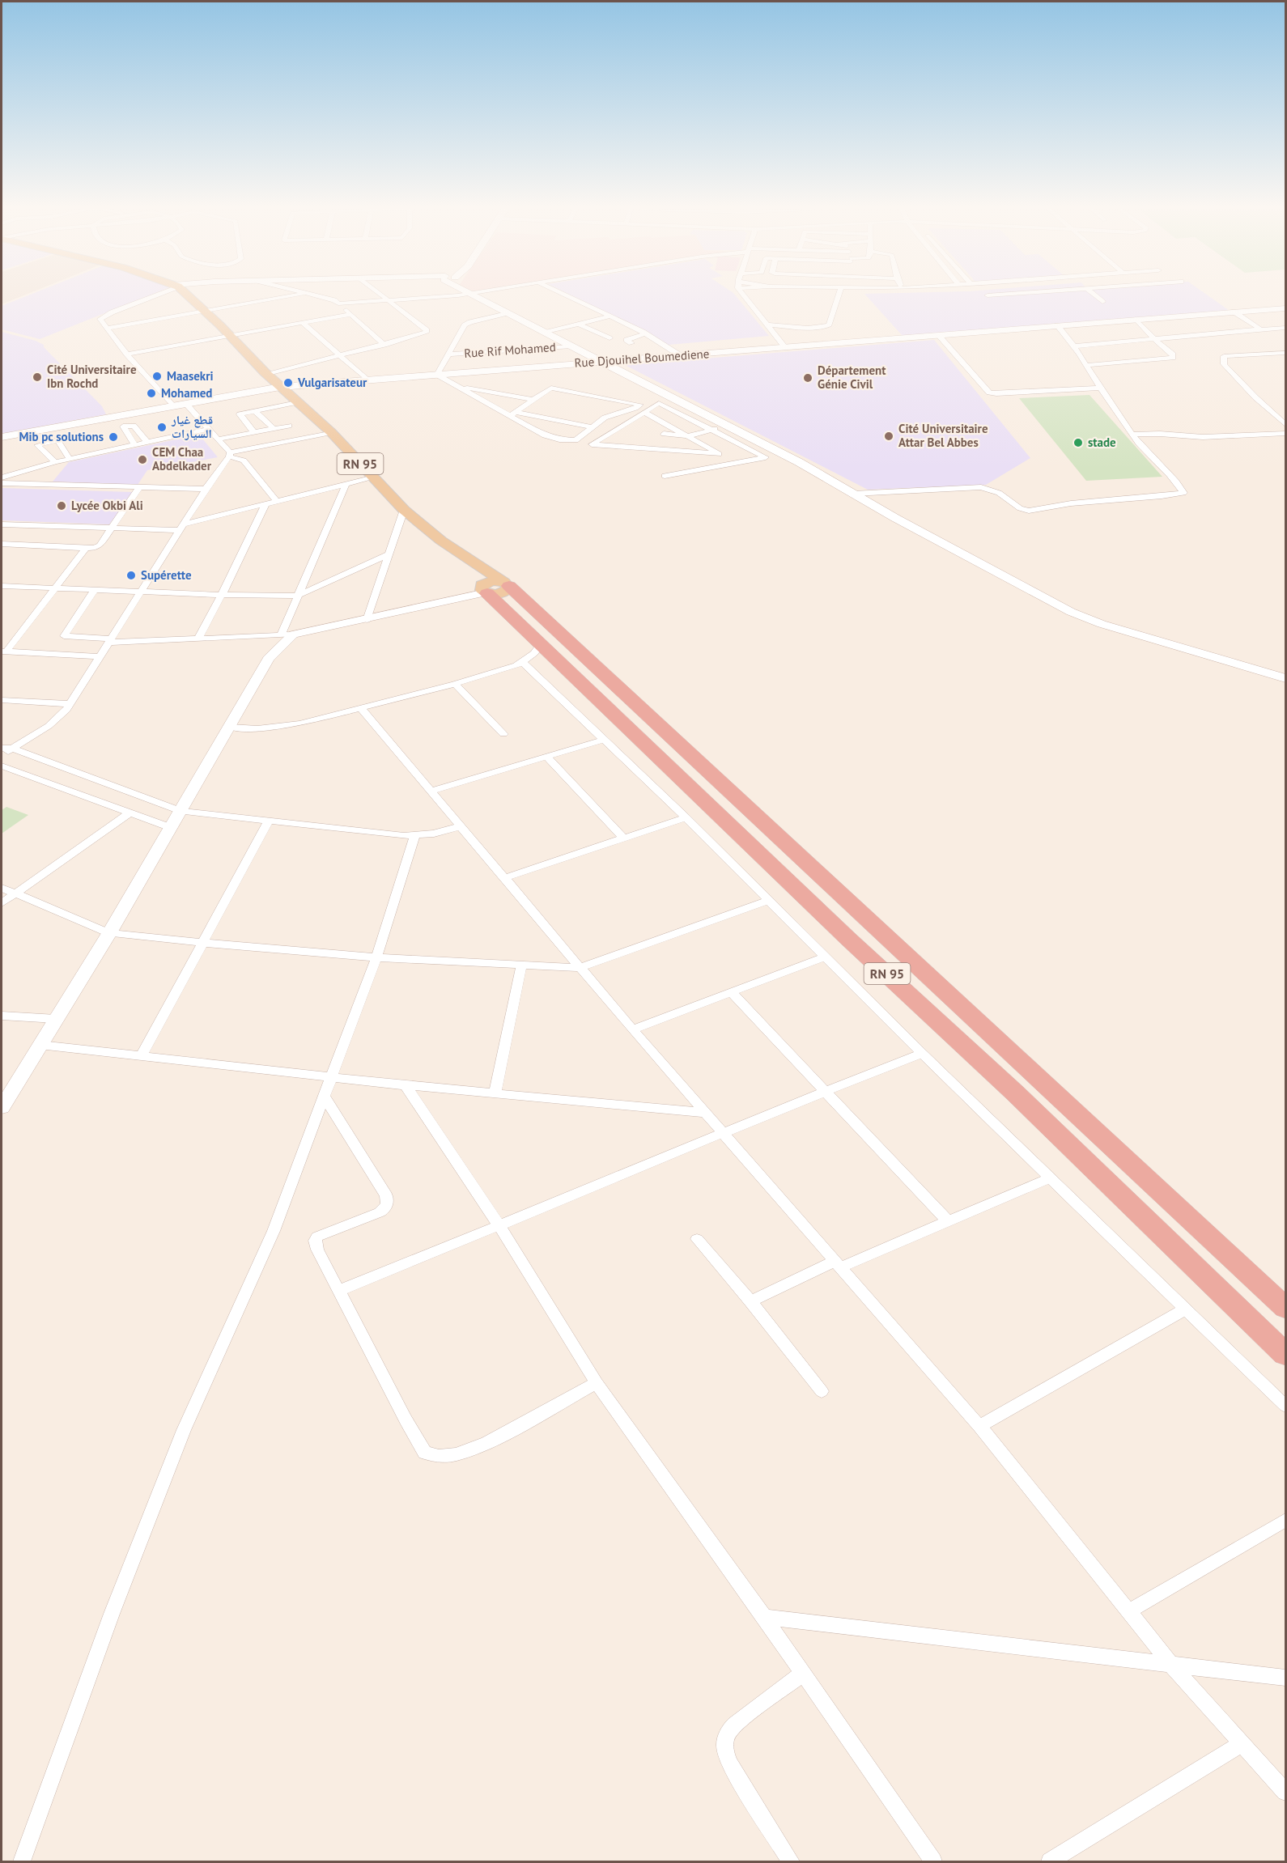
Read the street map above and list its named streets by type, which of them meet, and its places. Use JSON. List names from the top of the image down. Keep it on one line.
{"streets":{"highway":["RN 95"],"main road":["Rue Djouihel Boumediene"],"street":["Rue Rif Mohamed"]},"crossings":[["Rue Djouihel Boumediene","RN 95"]],"places":["Maasekri","Cité Universitaire Ibn Rochd","Département Génie Civil","Vulgarisateur","Mohamed","قطع غيار السيارات","Cité Universitaire Attar Bel Abbes","Mib pc solutions","stade","CEM Chaa Abdelkader","Lycée Okbi Ali","Supérette"]}
